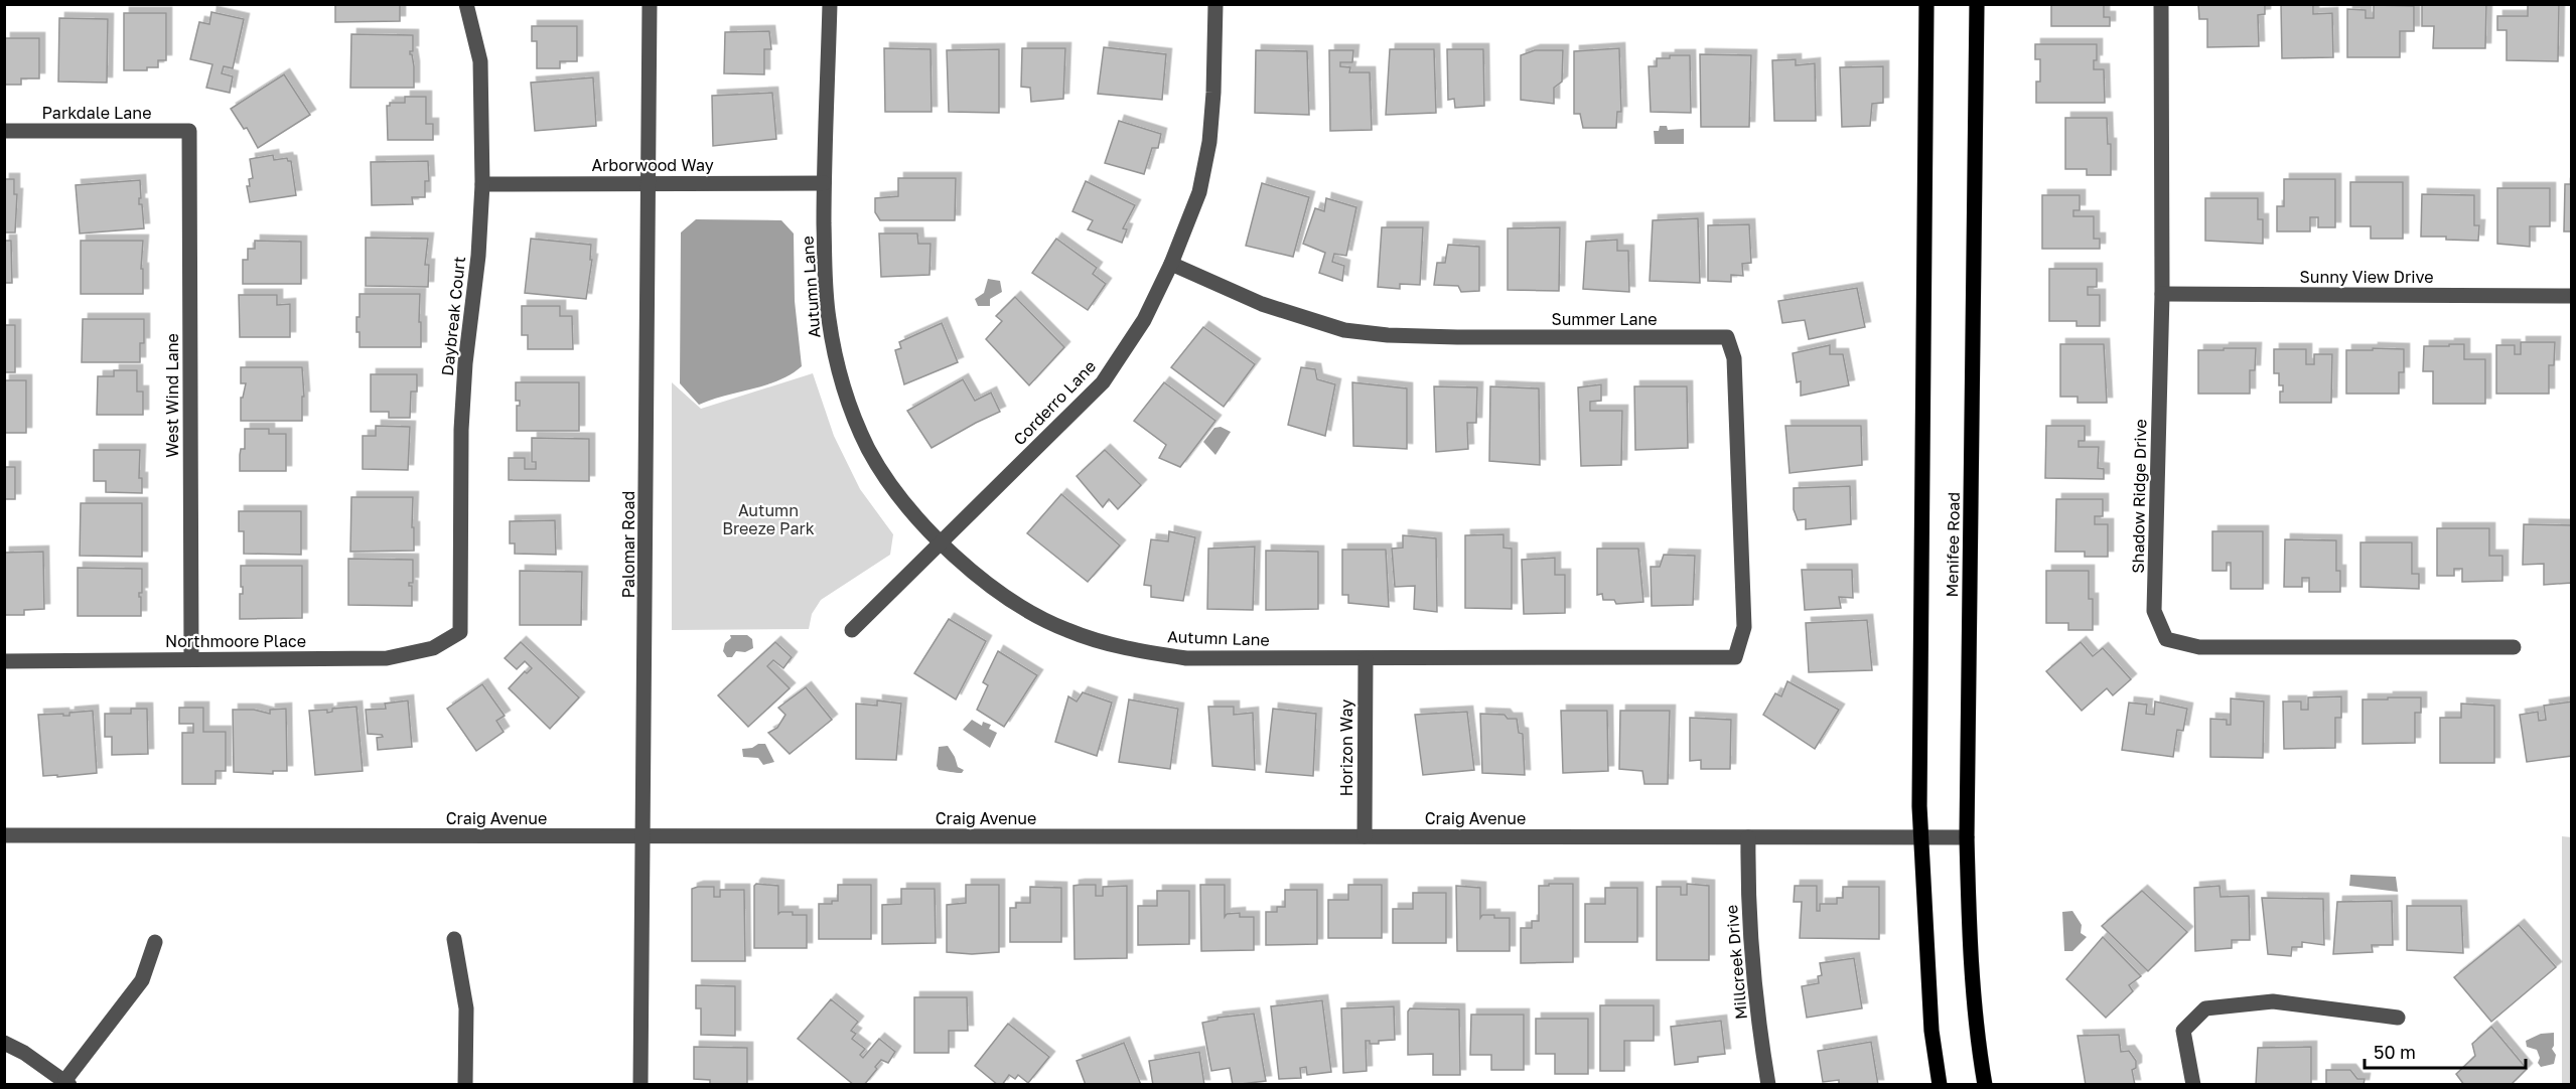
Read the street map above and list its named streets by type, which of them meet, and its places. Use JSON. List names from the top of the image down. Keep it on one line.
{"streets":{"main road":["Menifee Road"],"street":["Parkdale Lane","Arborwood Way","Sunny View Drive","Autumn Lane","Daybreak Court","Summer Lane","West Wind Lane","Corderro Lane","Shadow Ridge Drive","Palomar Road","Northmoore Place","Horizon Way","Craig Avenue","Millcreek Drive"]},"crossings":[["Parkdale Lane","West Wind Lane"],["Arborwood Way","Autumn Lane"],["Arborwood Way","Daybreak Court"],["Arborwood Way","Palomar Road"],["Sunny View Drive","Shadow Ridge Drive"],["Autumn Lane","Summer Lane"],["Autumn Lane","Corderro Lane"],["Autumn Lane","Horizon Way"],["Daybreak Court","Northmoore Place"],["Summer Lane","Corderro Lane"],["West Wind Lane","Northmoore Place"],["Palomar Road","Craig Avenue"],["Menifee Road","Craig Avenue"],["Horizon Way","Craig Avenue"],["Craig Avenue","Millcreek Drive"]],"parks":["Autumn Breeze Park"],"scale_bar":"50 m"}
